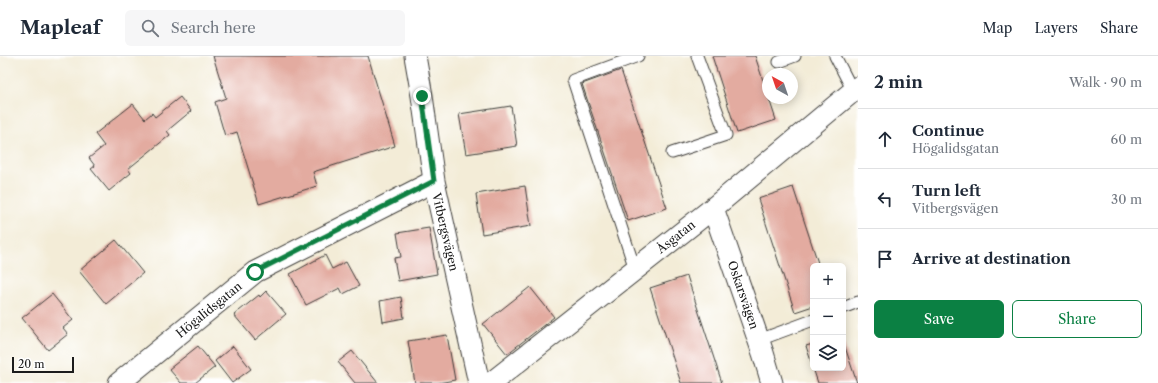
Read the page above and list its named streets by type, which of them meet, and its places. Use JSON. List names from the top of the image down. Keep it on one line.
{"streets":{"street":["Vitbergsvägen","Åsgatan","Oskarsvägen","Högalidsgatan"]},"crossings":[["Vitbergsvägen","Högalidsgatan"],["Åsgatan","Oskarsvägen"]],"scale_bar":"20 m","north":"top left","page":{"header":"Mapleaf","search":"Search here","nav":["Map","Layers","Share"],"heading":["2 min","Walk · 90 m"],"list":[["Continue","Högalidsgatan","60 m"],["Turn left","Vitbergsvägen","30 m"],"Arrive at destination"],"map_buttons":["+","−"],"buttons":["Save","Share"],"scale":"20 m"}}
